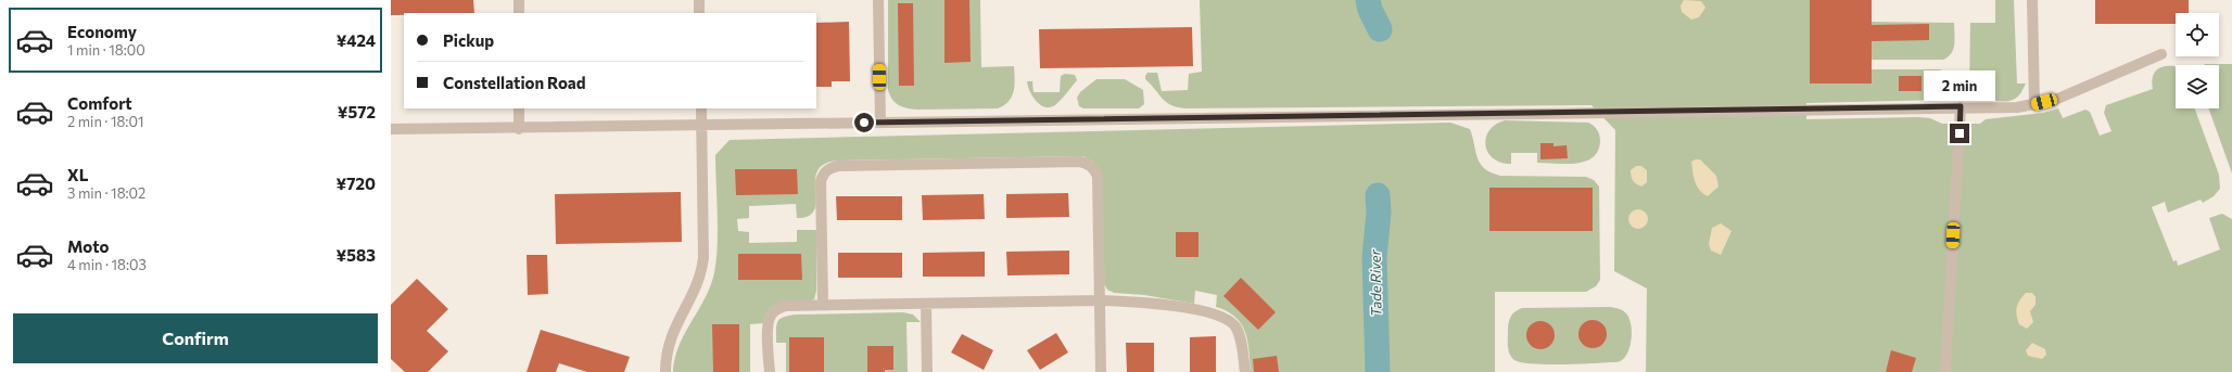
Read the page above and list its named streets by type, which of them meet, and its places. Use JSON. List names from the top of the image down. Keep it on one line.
{"water":["Tade River"],"page":{"list":[{"name":"Economy","note":"1 min · 18:00","value":"¥424"},{"name":"Comfort","note":"2 min · 18:01","value":"¥572"},{"name":"XL","note":"3 min · 18:02","value":"¥720"},{"name":"Moto","note":"4 min · 18:03","value":"¥583"}],"banner":["Pickup","Constellation Road"],"bubble":"2 min","buttons":"Confirm"}}
